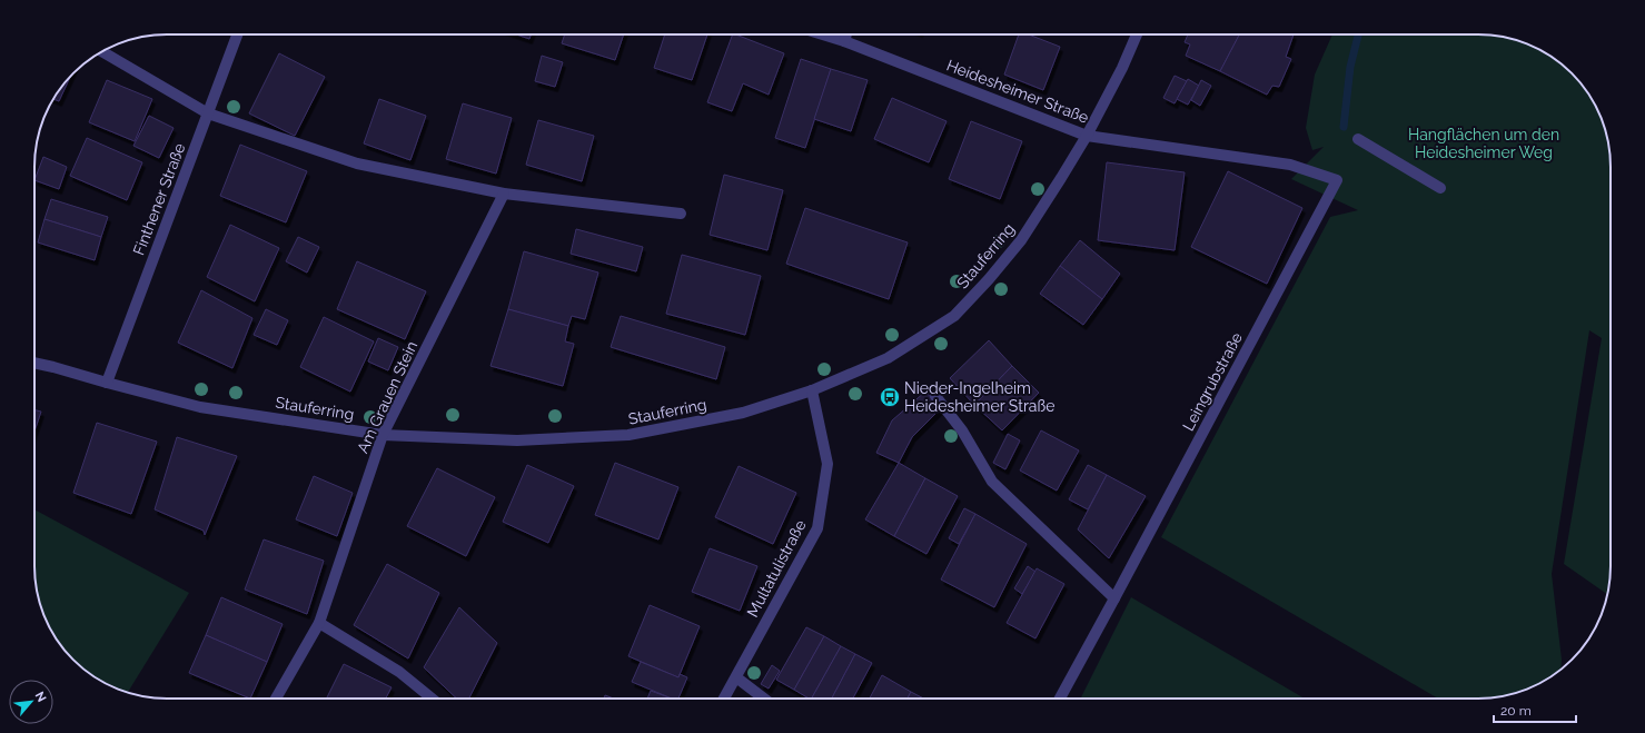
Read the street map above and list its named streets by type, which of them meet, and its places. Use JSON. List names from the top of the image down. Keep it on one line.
{"streets":{"street":["Heidesheimer Straße","Finthener Straße","Stauferring","Leingrubstraße","Am Grauen Stein","Multatulistraße"]},"crossings":[["Heidesheimer Straße","Stauferring"],["Heidesheimer Straße","Leingrubstraße"],["Finthener Straße","Stauferring"],["Stauferring","Am Grauen Stein"],["Stauferring","Multatulistraße"]],"parks":["Hangflächen um den Heidesheimer Weg"],"places":{"bus stop":["Nieder-Ingelheim Heidesheimer Straße"]},"scale_bar":"20 m","north":"top right"}
